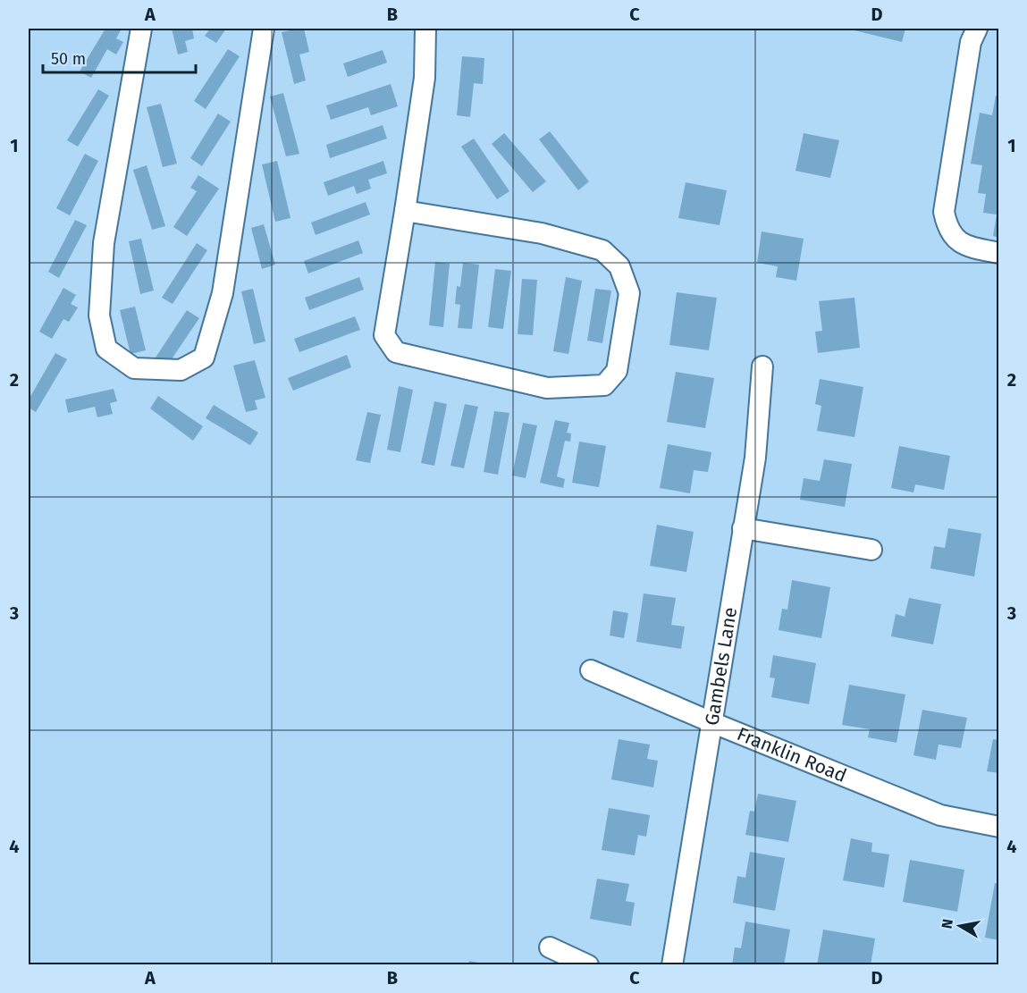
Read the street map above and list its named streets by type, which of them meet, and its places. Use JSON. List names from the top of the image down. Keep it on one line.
{"streets":{"street":["Gambels Lane","Franklin Road"]},"crossings":[["Gambels Lane","Franklin Road"]],"scale_bar":"50 m","north":"left","grid":{"columns":["A","B","C","D"],"rows":["1","2","3","4"]}}
